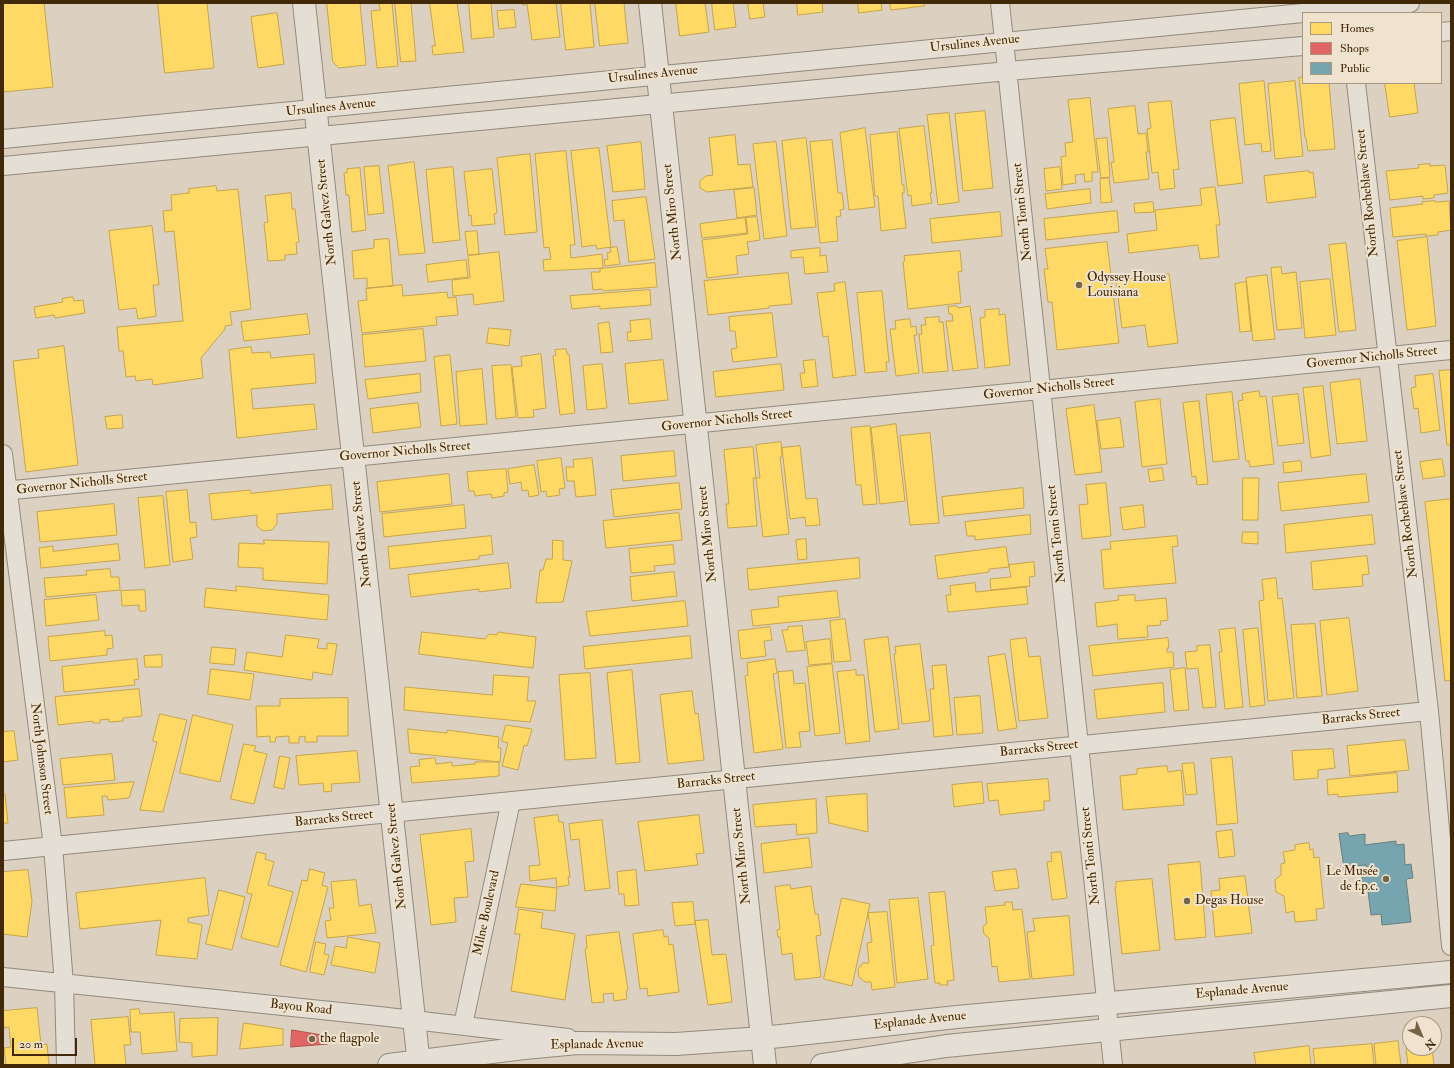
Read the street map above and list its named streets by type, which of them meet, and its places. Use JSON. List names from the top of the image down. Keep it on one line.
{"streets":{"street":["Ursulines Avenue","North Rocheblave Street","North Galvez Street","North Miro Street","North Tonti Street","Governor Nicholls Street","Barracks Street","North Johnson Street","Milne Boulevard","Esplanade Avenue","Bayou Road"]},"crossings":[["Ursulines Avenue","North Galvez Street"],["Ursulines Avenue","North Miro Street"],["Ursulines Avenue","North Tonti Street"],["North Rocheblave Street","Governor Nicholls Street"],["North Rocheblave Street","Barracks Street"],["North Galvez Street","Governor Nicholls Street"],["North Galvez Street","Barracks Street"],["North Galvez Street","Esplanade Avenue"],["North Galvez Street","Bayou Road"],["North Miro Street","Governor Nicholls Street"],["North Miro Street","Barracks Street"],["North Miro Street","Esplanade Avenue"],["North Tonti Street","Governor Nicholls Street"],["North Tonti Street","Barracks Street"],["North Tonti Street","Esplanade Avenue"],["Governor Nicholls Street","North Johnson Street"],["Barracks Street","North Johnson Street"],["Barracks Street","Milne Boulevard"],["North Johnson Street","Bayou Road"],["Milne Boulevard","Bayou Road"],["Esplanade Avenue","Bayou Road"]],"places":["Odyssey House Louisiana","Le Musée de f.p.c.","Degas House","the flagpole"],"legend":["Homes","Shops","Public"],"scale_bar":"20 m","north":"bottom right"}
